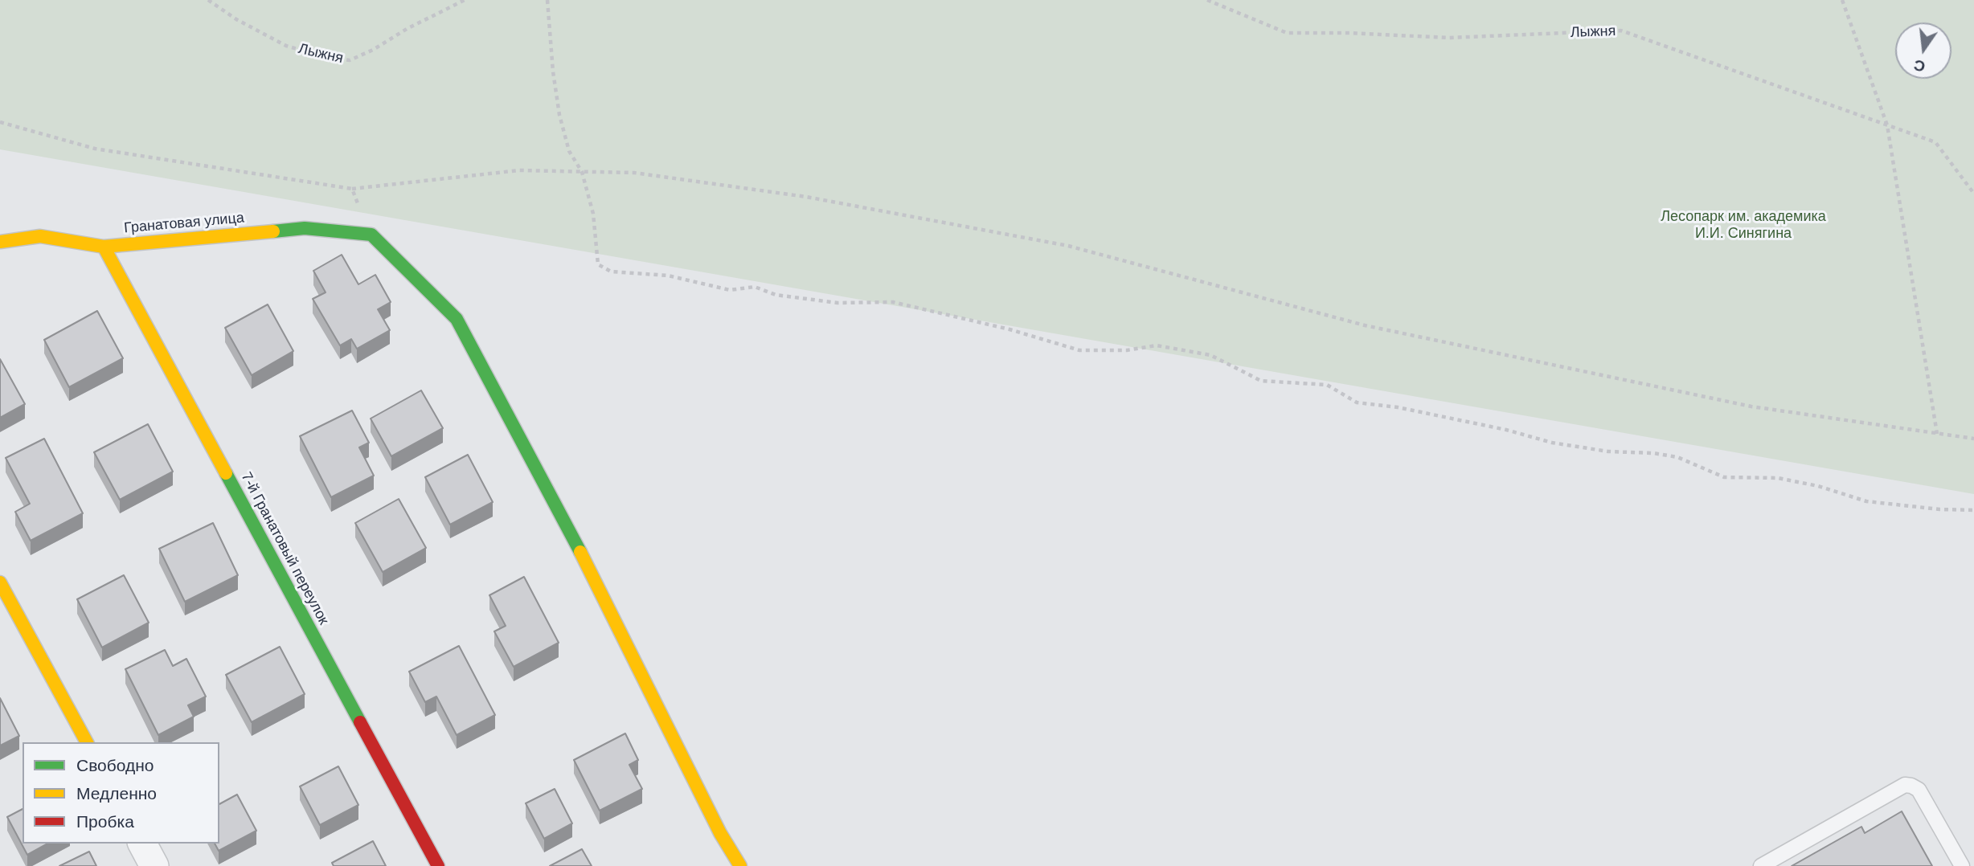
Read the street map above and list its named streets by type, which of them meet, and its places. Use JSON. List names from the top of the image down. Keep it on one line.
{"streets":{"street":["Гранатовая улица","7-й Гранатовый переулок"],"path":["Лыжня"]},"crossings":[["Гранатовая улица","7-й Гранатовый переулок"]],"parks":["Лесопарк им. академика И.И. Синягина"],"legend":["Свободно","Медленно","Пробка"],"north":"bottom"}
